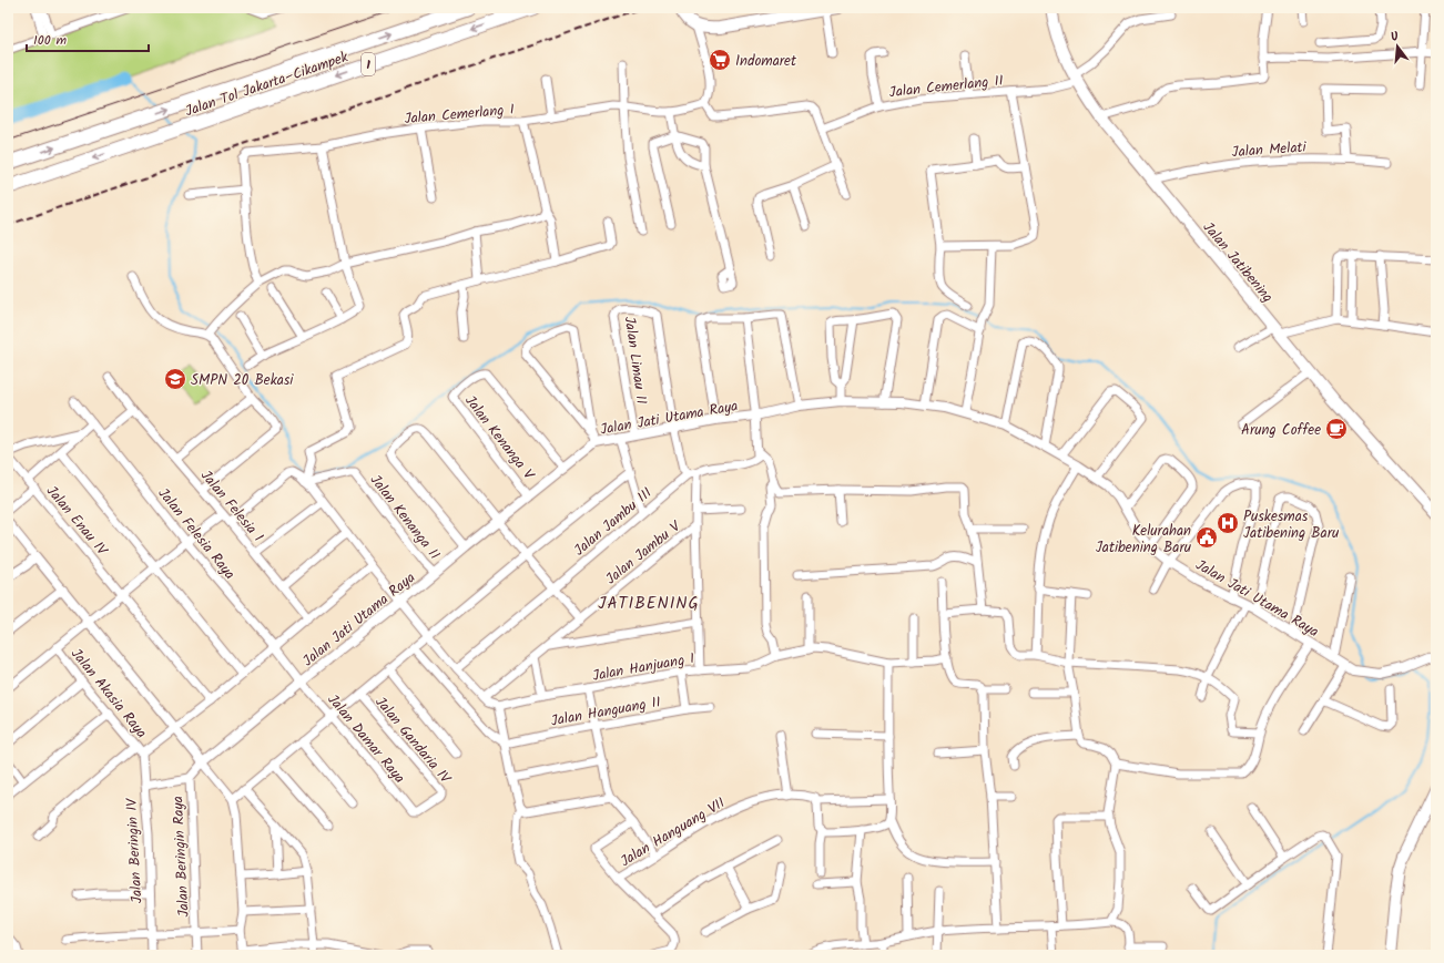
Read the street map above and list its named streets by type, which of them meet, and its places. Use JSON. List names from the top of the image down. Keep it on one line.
{"streets":{"highway":["1","Jalan Tol Jakarta–Cikampek"],"main road":["Jalan Jatibening"],"street":["Jalan Cemerlang II","Jalan Cemerlang I","Jalan Melati","Jalan Limau II","Jalan Jati Utama Raya","Jalan Kenanga V","Jalan Felesia I","Jalan Kenanga II","Jalan Enau IV","Jalan Jambu III","Jalan Felesia Raya","Jalan Jambu V","Jalan Hanjuang I","Jalan Akasia Raya","Jalan Hanguang II","Jalan Damar Raya","Jalan Gandaria IV","Jalan Hanguang VII","Jalan Beringin IV","Jalan Beringin Raya"]},"crossings":[["Jalan Cemerlang II","Jalan Jatibening"],["Jalan Melati","Jalan Jatibening"],["Jalan Limau II","Jalan Jati Utama Raya"],["Jalan Jati Utama Raya","Jalan Kenanga V"],["Jalan Jati Utama Raya","Jalan Kenanga II"],["Jalan Jati Utama Raya","Jalan Felesia Raya"],["Jalan Jati Utama Raya","Jalan Damar Raya"],["Jalan Felesia I","Jalan Akasia Raya"],["Jalan Enau IV","Jalan Akasia Raya"],["Jalan Jambu III","Jalan Jambu V"],["Jalan Felesia Raya","Jalan Akasia Raya"],["Jalan Felesia Raya","Jalan Damar Raya"],["Jalan Damar Raya","Jalan Gandaria IV"],["Jalan Beringin IV","Jalan Beringin Raya"]],"districts":["JATIBENING"],"places":{"supermarket":["Indomaret"],"school or university":["SMPN 20 Bekasi"],"cafe":["Arung Coffee"],"hospital":["Puskesmas Jatibening Baru"],"public building":["Kelurahan Jatibening Baru"]},"scale_bar":"100 m","north":"top"}
